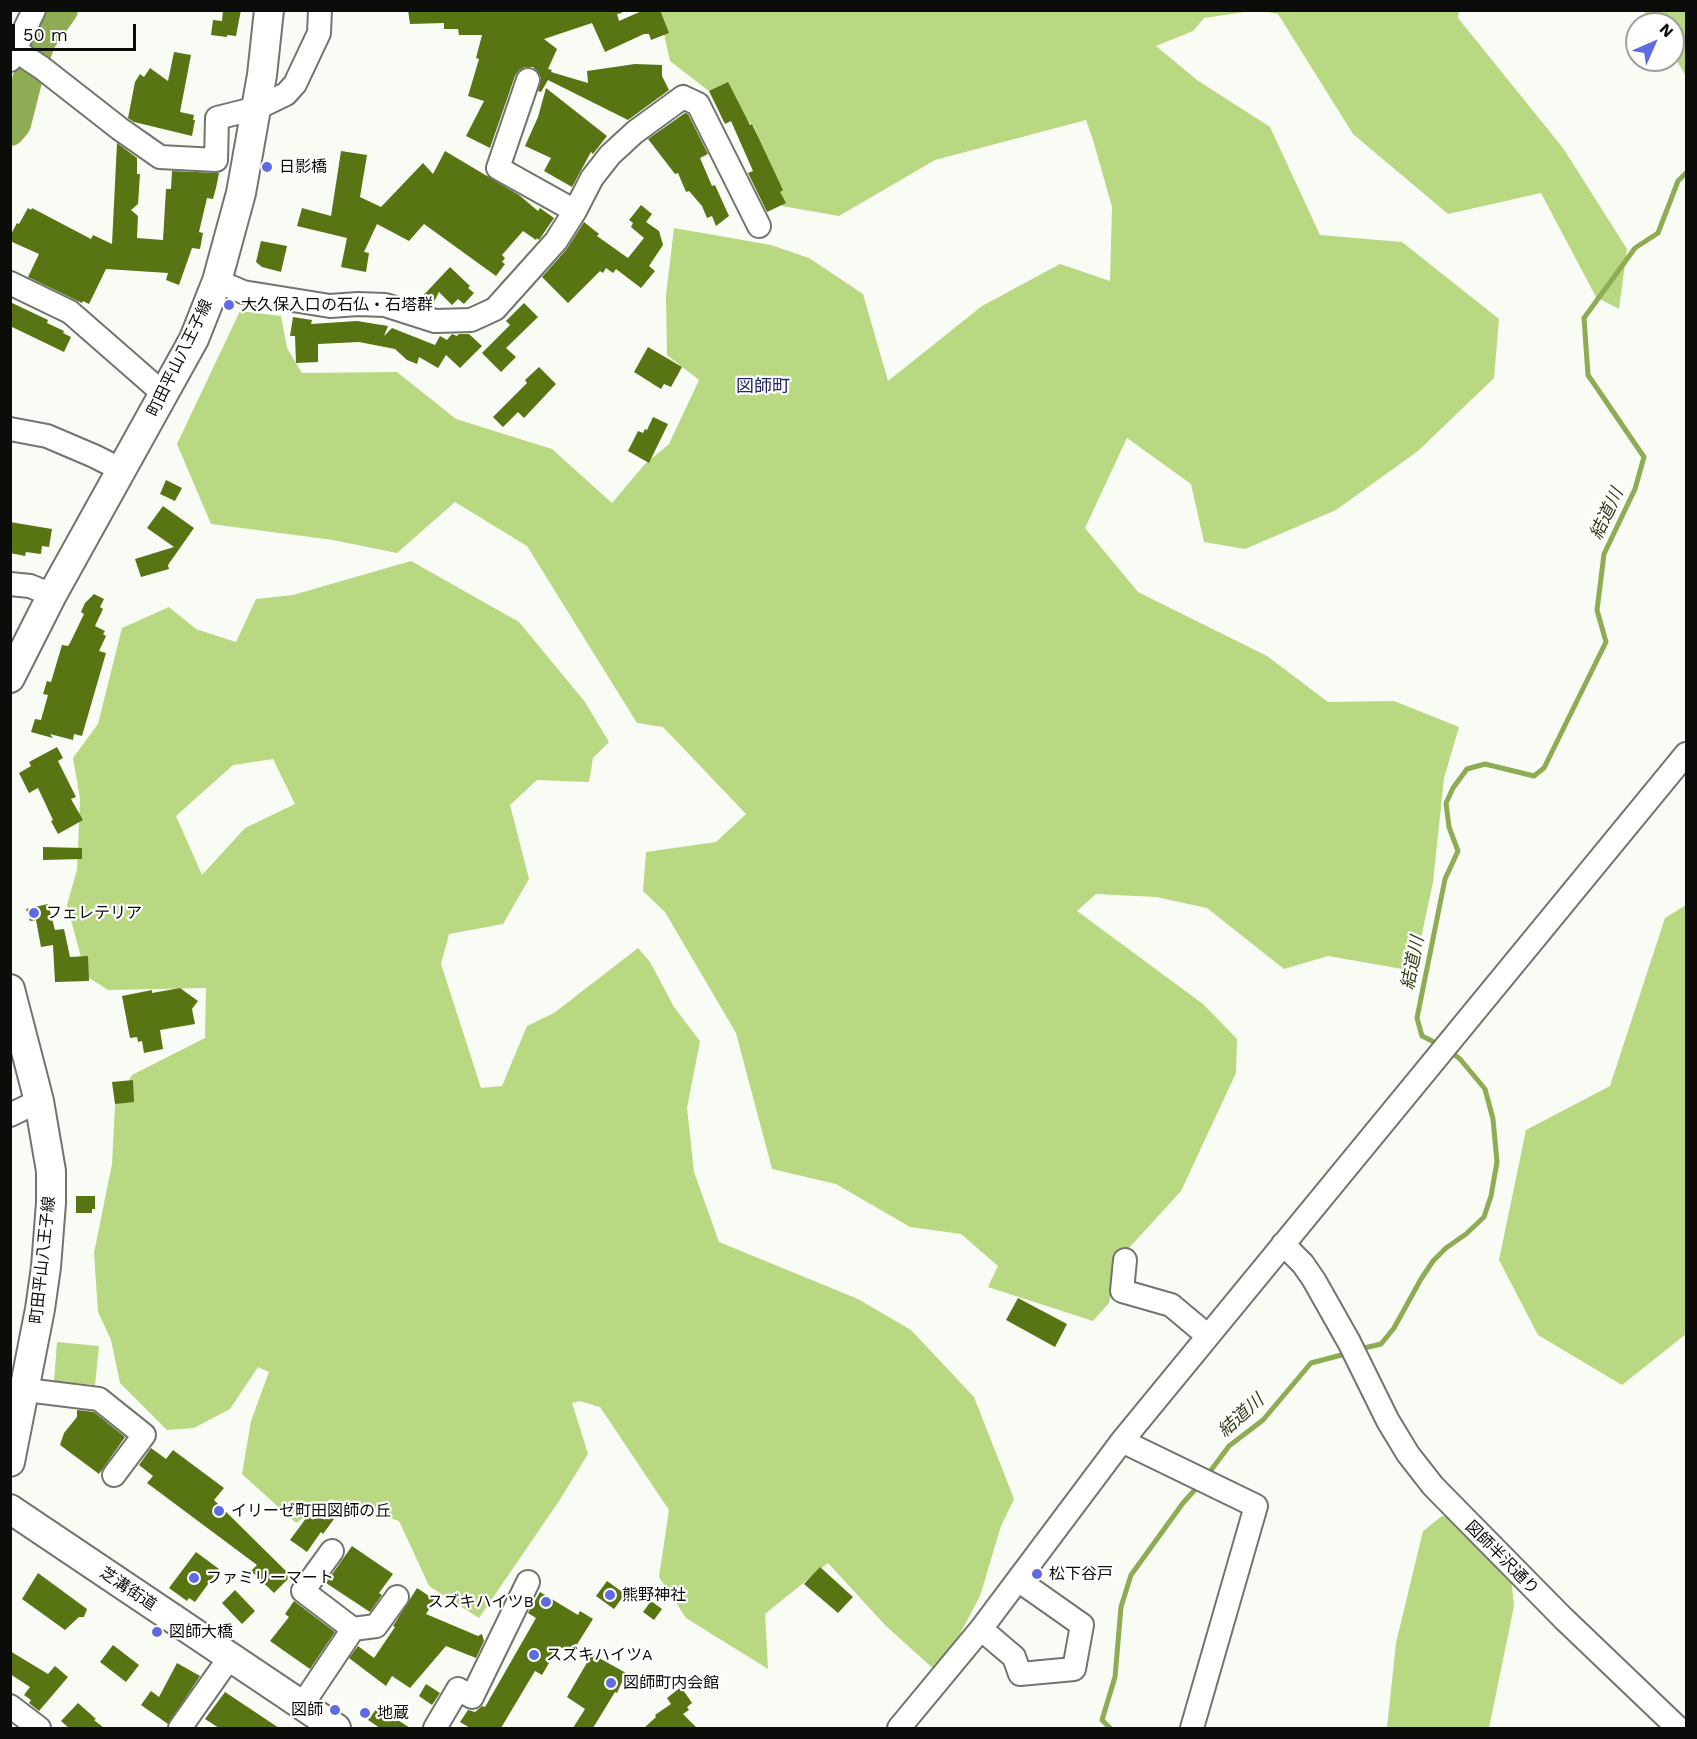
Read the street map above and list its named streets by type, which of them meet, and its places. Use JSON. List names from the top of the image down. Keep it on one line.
{"streets":{"main road":["町田平山八王子線","芝溝街道"],"street":["図師半沢通り"]},"districts":["図師町"],"water":["結道川"],"places":["日影橋","大久保入口の石仏・石塔群","フェレテリア","イリーゼ町田図師の丘","松下谷戸","ファミリーマート","熊野神社","スズキハイツB","図師大橋","スズキハイツA","図師町内会館","図師","地蔵"],"scale_bar":"50 m","north":"top right"}
